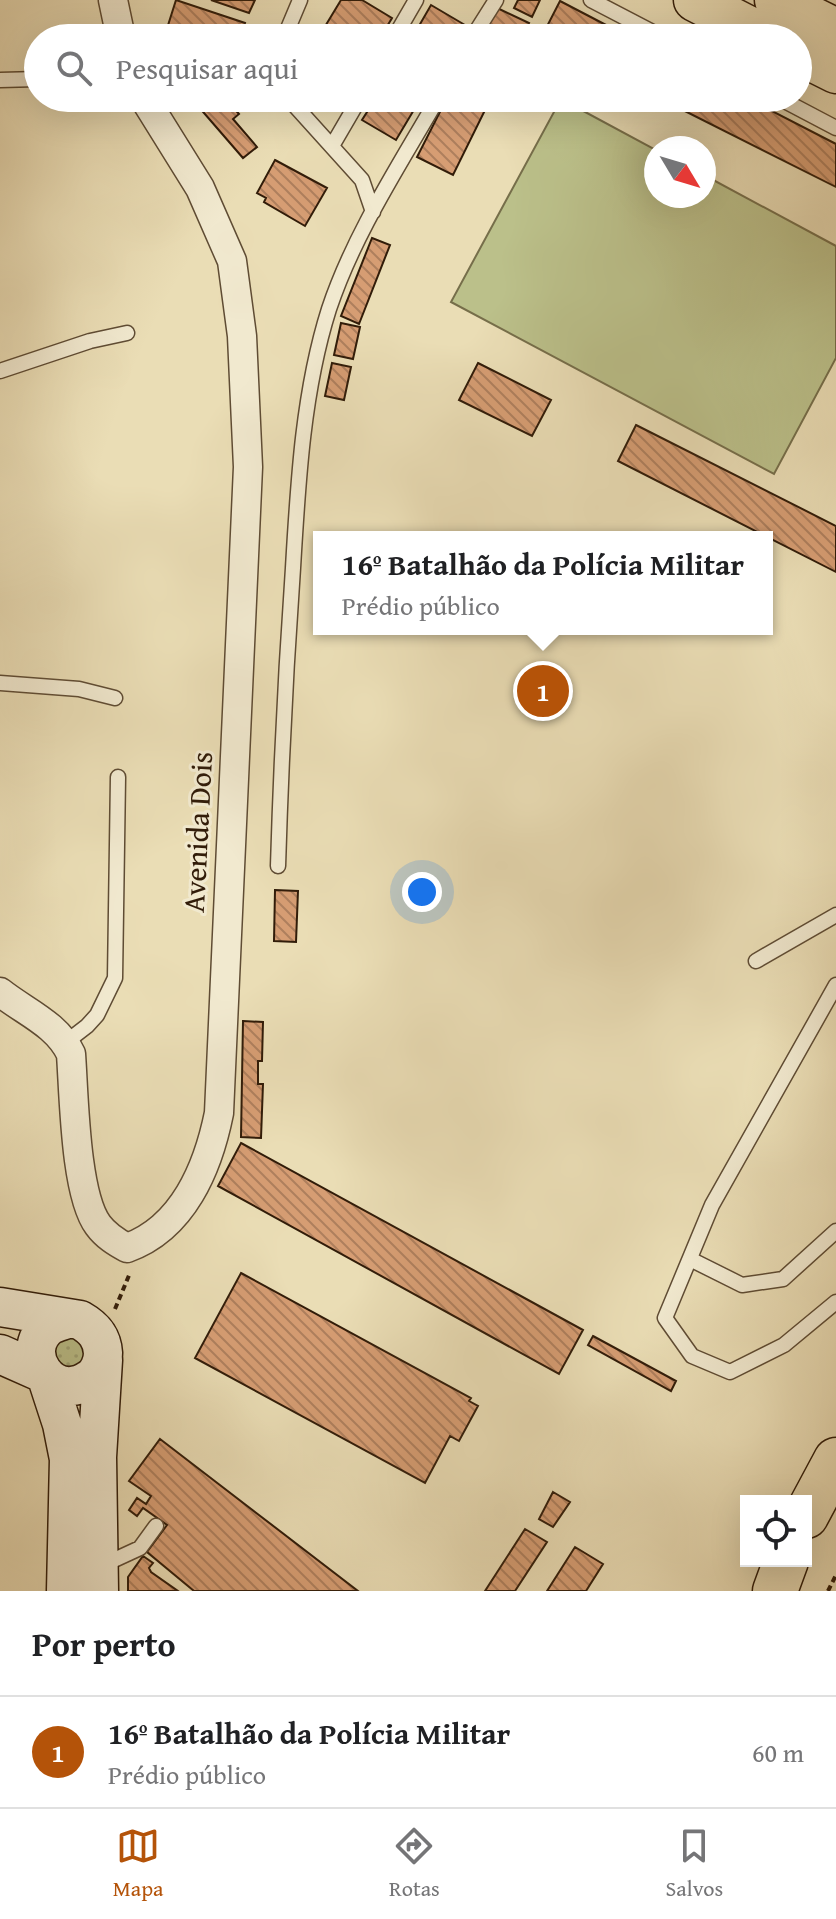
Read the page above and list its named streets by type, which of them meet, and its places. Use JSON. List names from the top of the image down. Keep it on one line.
{"streets":{"street":["Avenida Dois"]},"north":"bottom right","page":{"search":"Pesquisar aqui","popup":["16º Batalhão da Polícia Militar","Prédio público"],"pins":"1","heading":"Por perto","list":[{"mark":"1","name":"16º Batalhão da Polícia Militar","note":"Prédio público","value":"60 m"}],"nav":["Mapa","Rotas","Salvos"]}}
